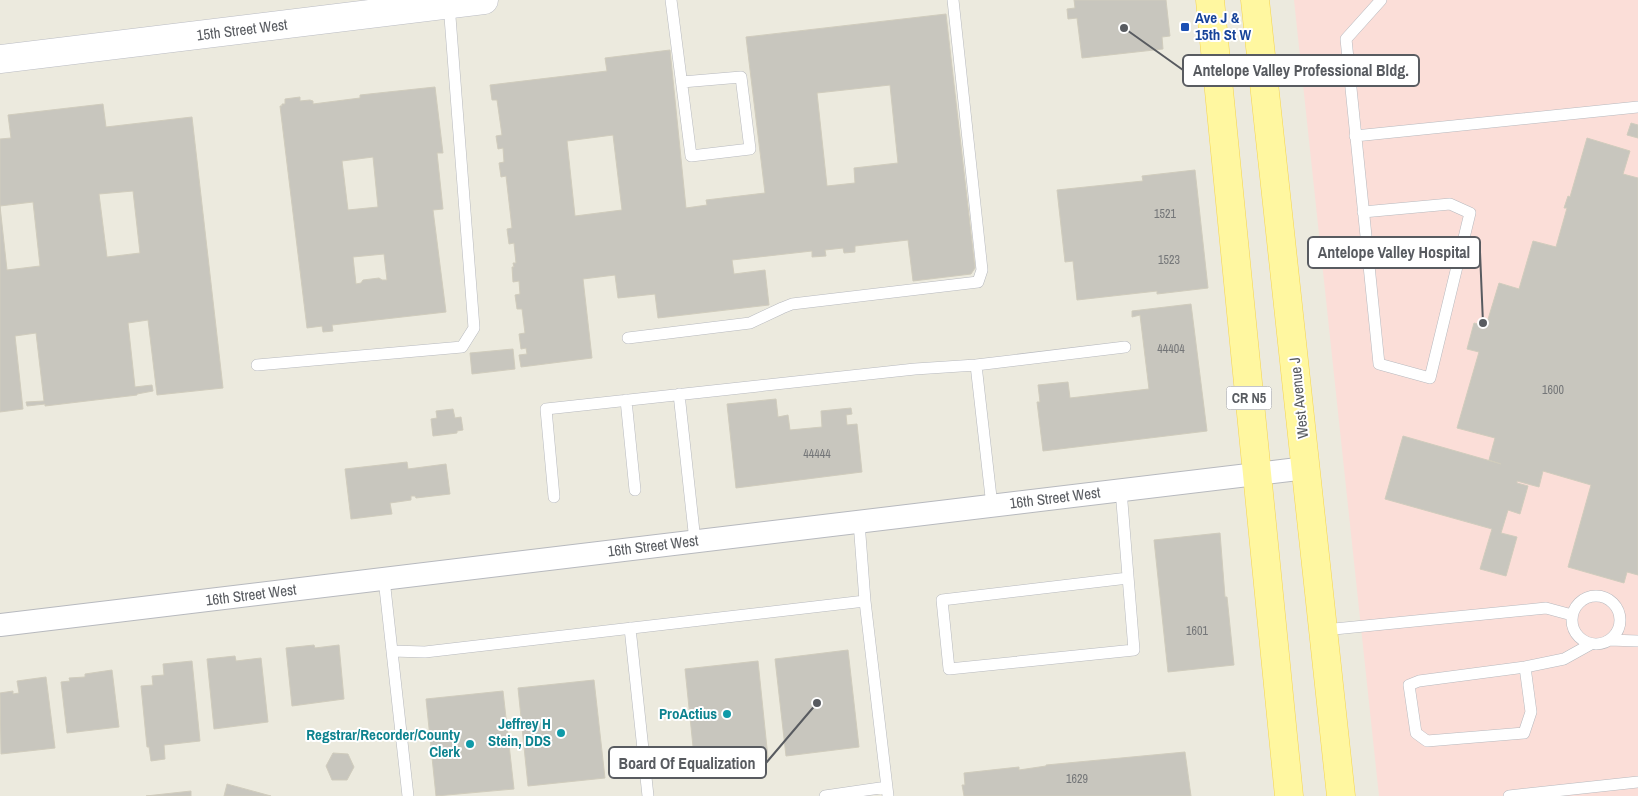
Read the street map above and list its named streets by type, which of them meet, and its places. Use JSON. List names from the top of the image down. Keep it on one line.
{"streets":{"main road":["CR N5","West Avenue J"],"street":["15th Street West","16th Street West"]},"crossings":[["CR N5","16th Street West"],["West Avenue J","16th Street West"]],"places":{"transit":["Ave J & 15th St W"],"other":["Antelope Valley Professional Bldg.","Antelope Valley Hospital","Board Of Equalization","ProActius","Jeffrey H Stein, DDS","Regstrar/Recorder/County Clerk"]},"house_numbers":["1521","1523","44404","1600","44444","1601","1629"]}
